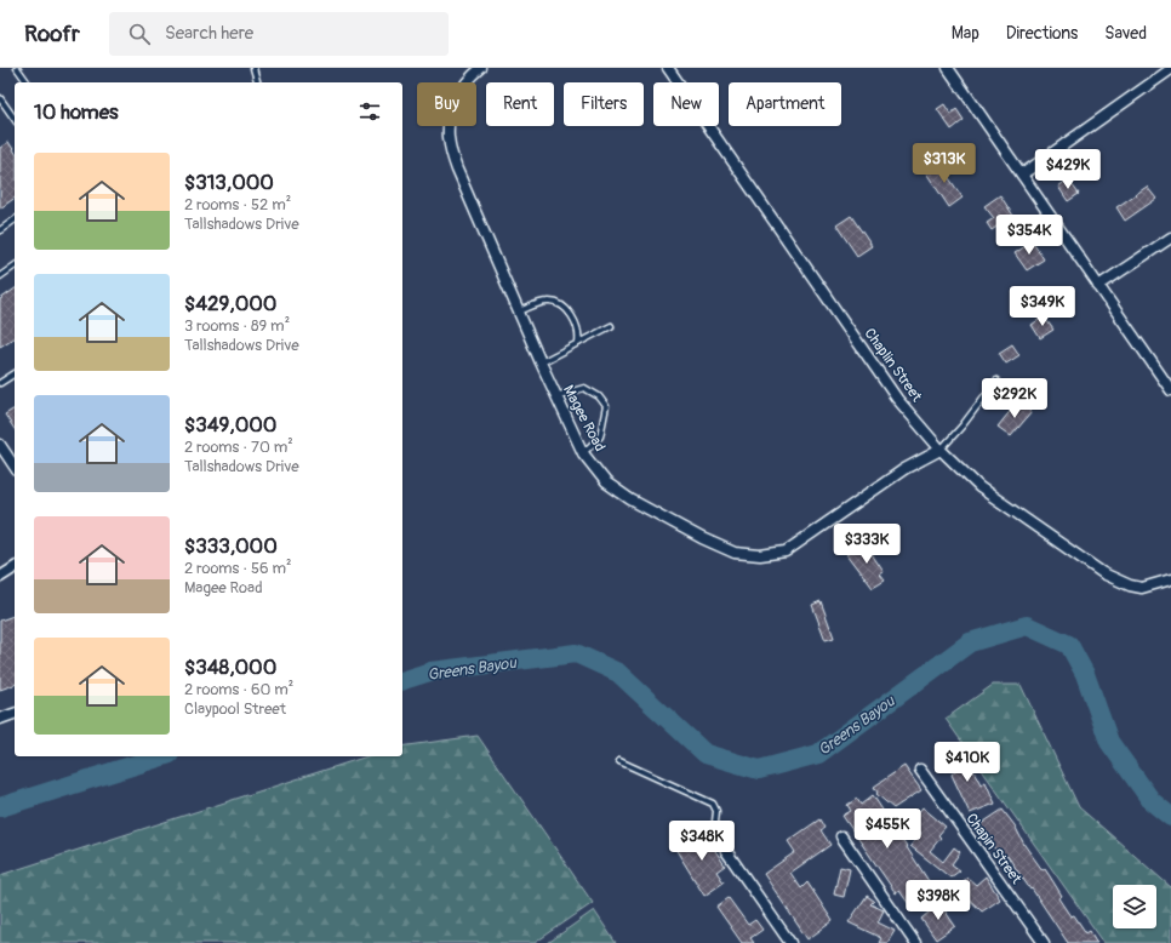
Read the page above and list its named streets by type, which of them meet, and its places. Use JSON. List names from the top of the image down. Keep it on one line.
{"streets":{"street":["Chaplin Street","Magee Road","Chapin Street"]},"crossings":[["Chaplin Street","Magee Road"]],"water":["Greens Bayou"],"page":{"header":"Roofr","search":"Search here","nav":["Map","Directions","Saved"],"chip":["Buy","Rent","Filters","New","Apartment"],"heading":"10 homes","list":[{"name":"$313,000","note":"2 rooms · 52 m² · Tallshadows Drive"},{"name":"$429,000","note":"3 rooms · 89 m² · Tallshadows Drive"},{"name":"$349,000","note":"2 rooms · 70 m² · Tallshadows Drive"},{"name":"$333,000","note":"2 rooms · 56 m² · Magee Road"},{"name":"$348,000","note":"2 rooms · 60 m² · Claypool Street"}],"price":["$313K","$429K","$354K","$349K","$292K","$333K","$410K","$455K","$348K","$398K"]}}
